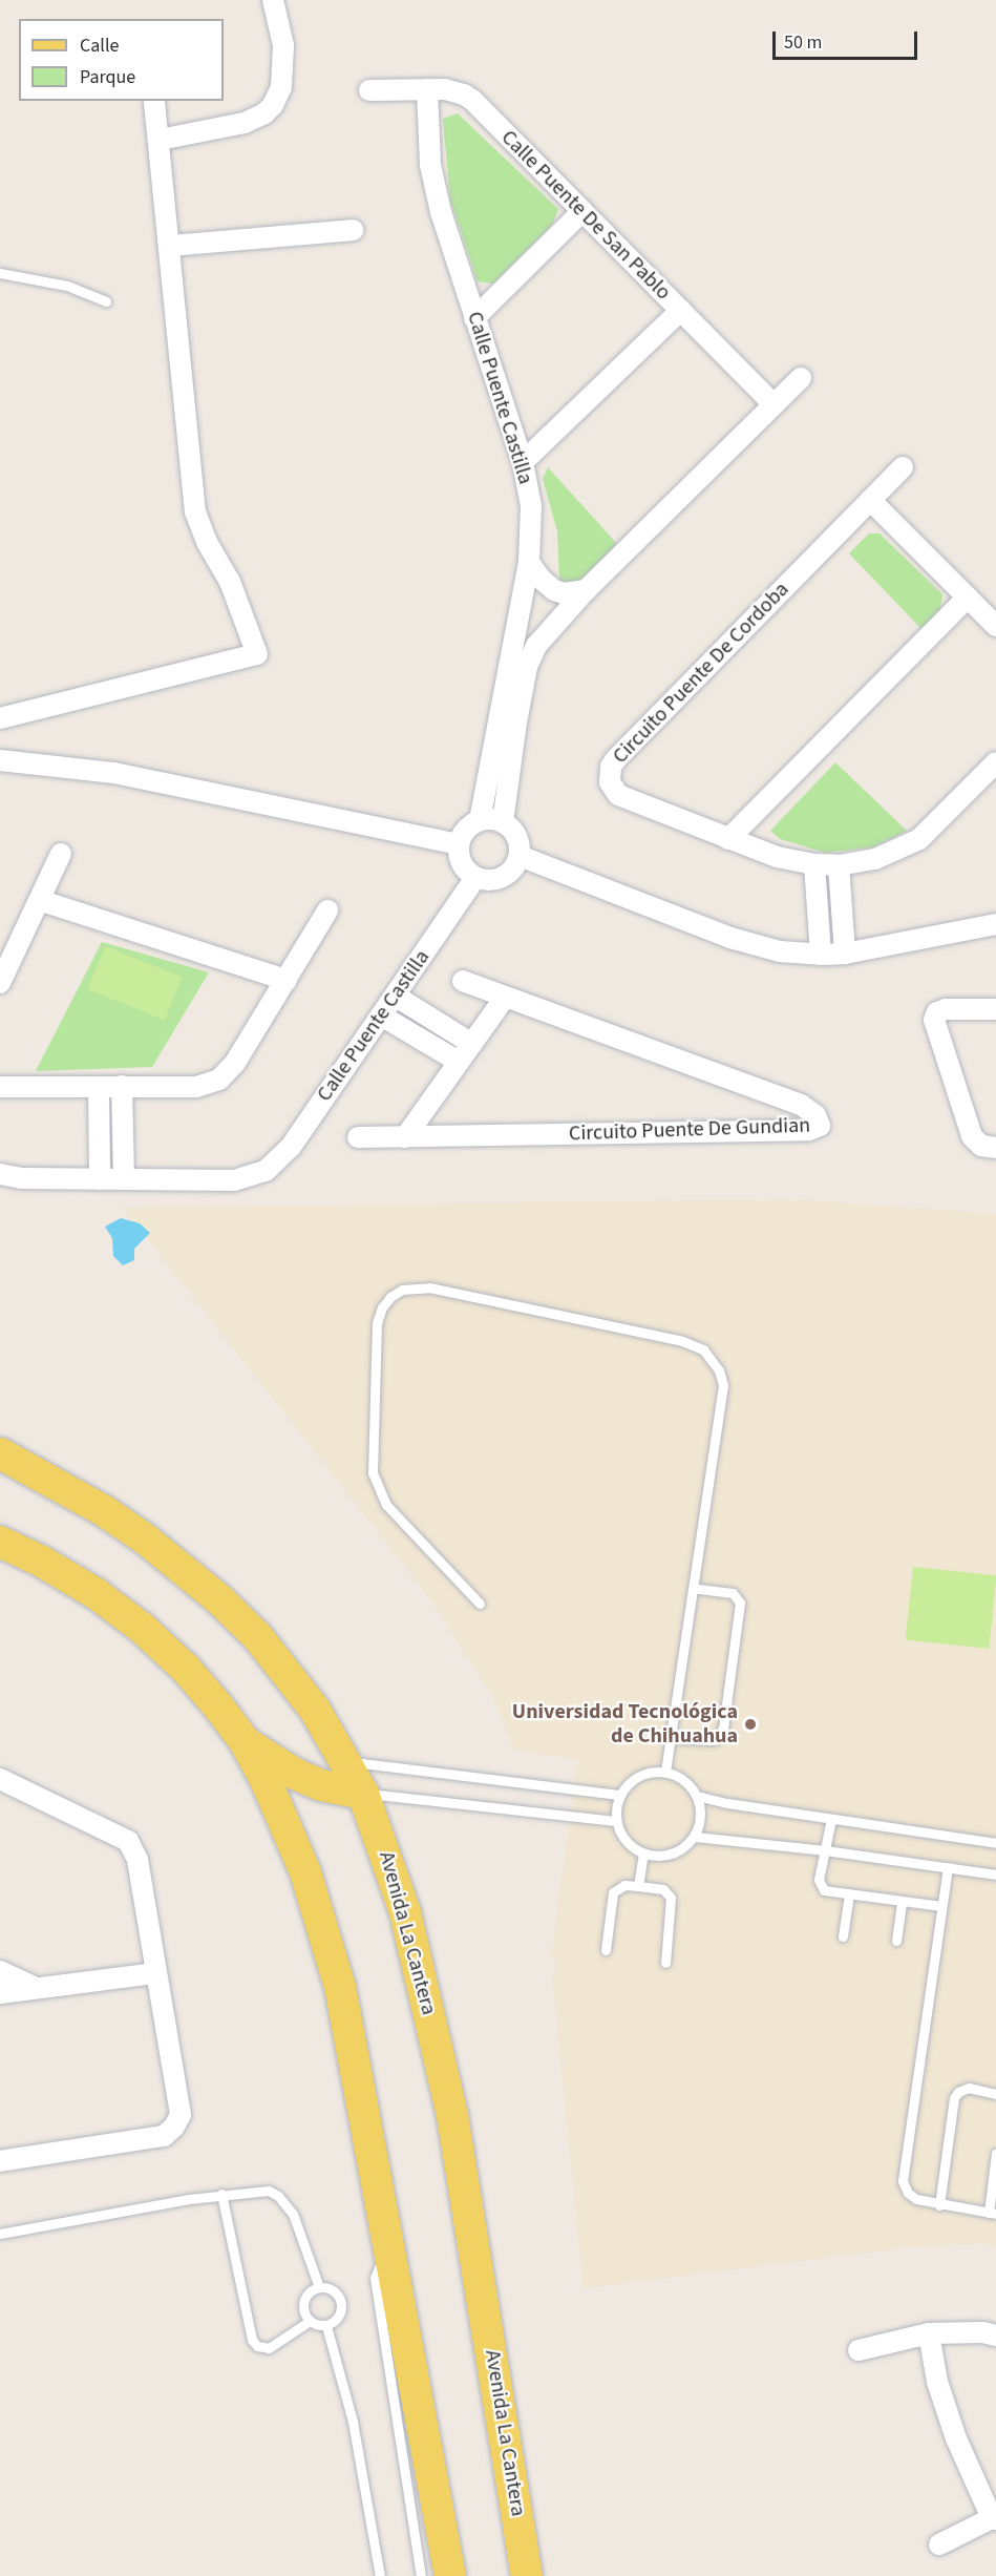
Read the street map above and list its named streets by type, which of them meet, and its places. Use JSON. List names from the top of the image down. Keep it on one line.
{"streets":{"main road":["Avenida La Cantera"],"street":["Calle Puente De San Pablo","Calle Puente Castilla","Circuito Puente De Cordoba","Circuito Puente De Gundian"]},"crossings":[["Calle Puente De San Pablo","Calle Puente Castilla"]],"places":["Universidad Tecnológica de Chihuahua"],"legend":["Calle","Parque"],"scale_bar":"50 m"}
